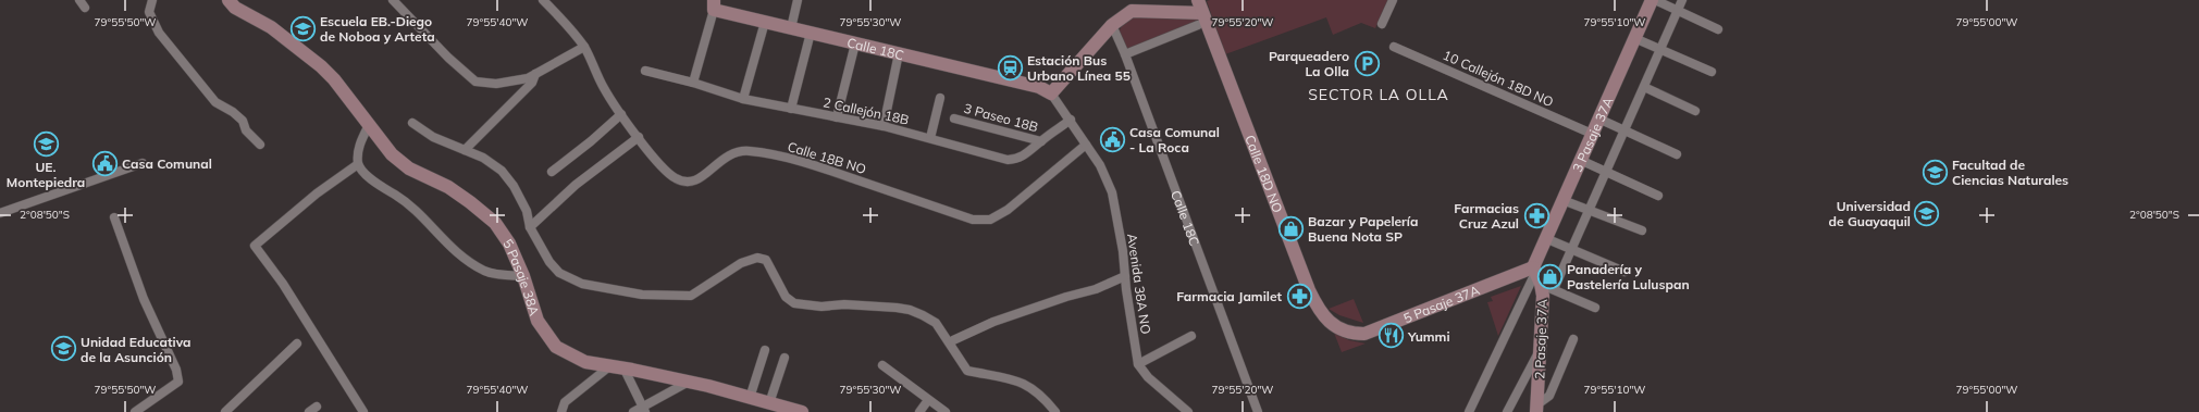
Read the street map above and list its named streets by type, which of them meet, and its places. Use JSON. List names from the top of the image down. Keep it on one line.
{"streets":{"street":["Calle 18C","10 Callejón 18D NO","2 Callejón 18B","3 Paseo 18B","3 Pasaje 37A","Calle 18B NO","Calle 18D NO","5 Pasaje 38A","Avenida 38A NO","5 Pasaje 37A","2 Pasaje 37A"]},"crossings":[["10 Callejón 18D NO","3 Pasaje 37A"],["2 Callejón 18B","3 Paseo 18B"],["3 Pasaje 37A","5 Pasaje 37A"],["3 Pasaje 37A","2 Pasaje 37A"],["Calle 18B NO","Avenida 38A NO"],["Calle 18D NO","5 Pasaje 37A"],["5 Pasaje 37A","2 Pasaje 37A"]],"districts":["SECTOR LA OLLA"],"places":{"school or university":["Escuela EB.-Diego de Noboa y Arteta","UE. Montepiedra","Facultad de Ciencias Naturales","Universidad de Guayaquil","Unidad Educativa de la Asunción"],"parking":["Parqueadero La Olla"],"station":["Estación Bus Urbano Línea 55"],"public building":["Casa Comunal - La Roca","Casa Comunal"],"pharmacy":["Farmacias Cruz Azul","Farmacia Jamilet"],"shop":["Bazar y Papelería Buena Nota SP","Panadería y Pastelería Luluspan"],"restaurant":["Yummi"]},"coordinates":["79°55'50\"W","79°55'40\"W","79°55'30\"W","79°55'20\"W","79°55'10\"W","79°55'00\"W","2°08'50\"S"]}
